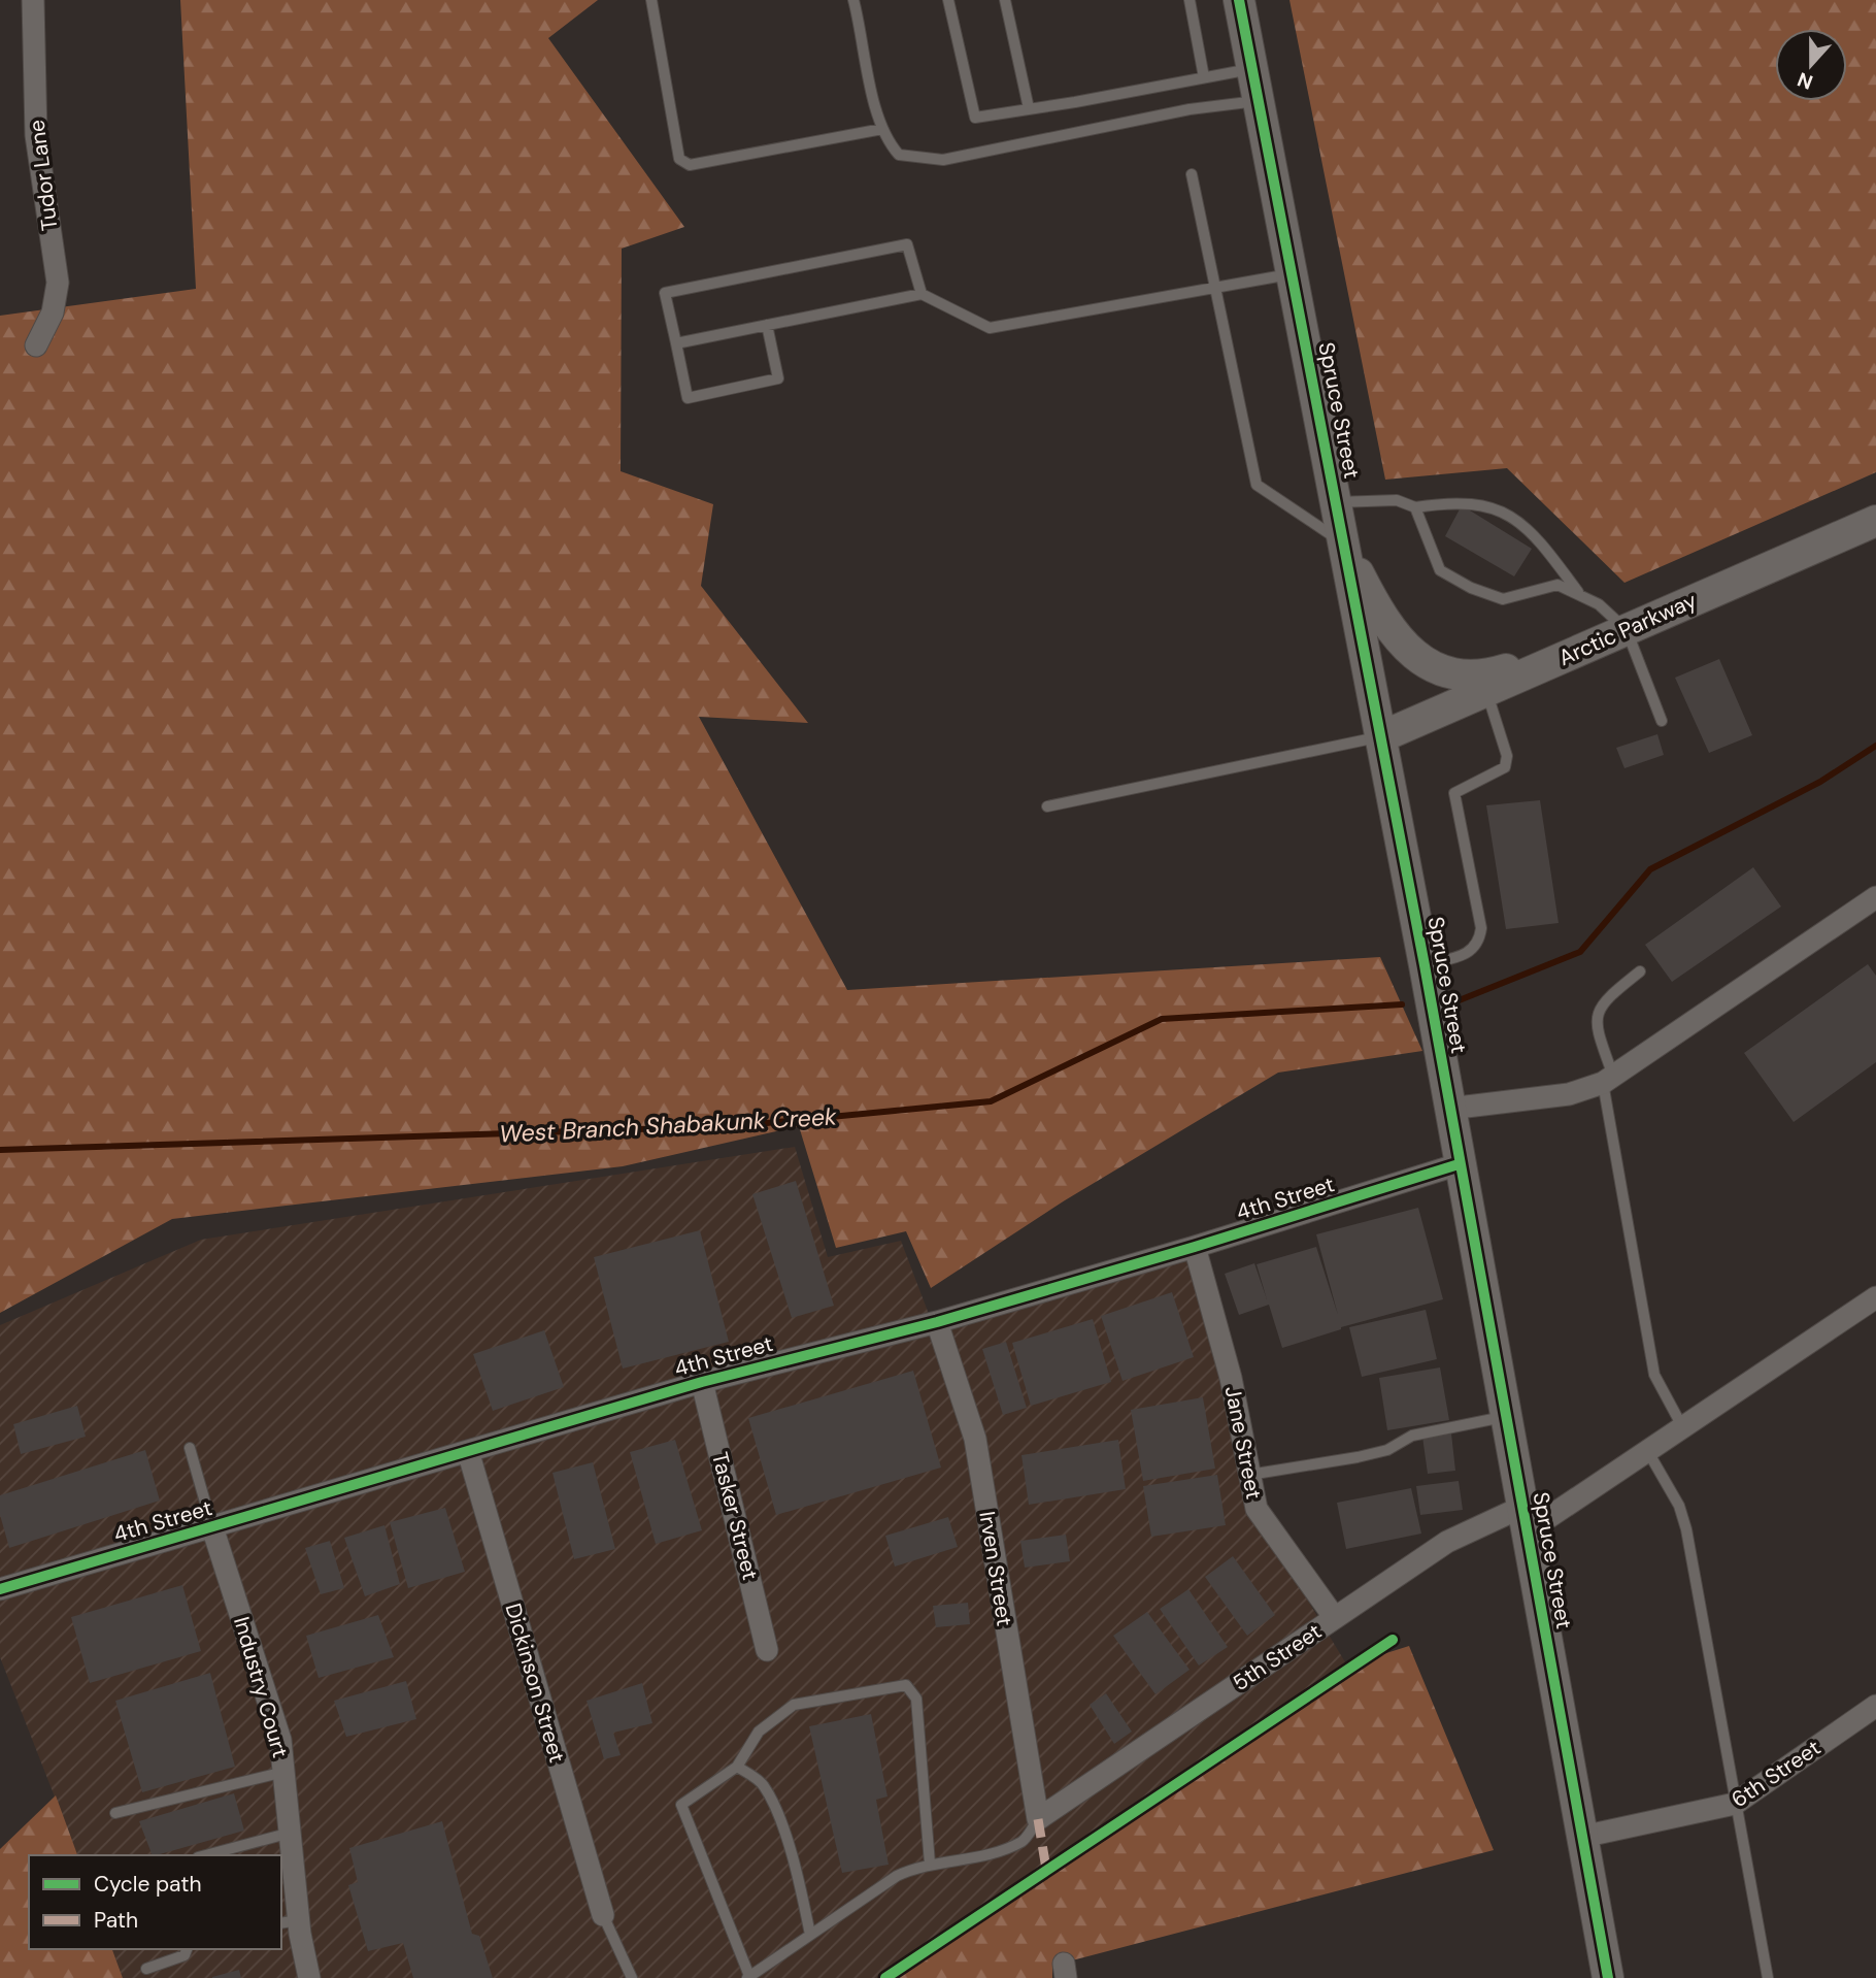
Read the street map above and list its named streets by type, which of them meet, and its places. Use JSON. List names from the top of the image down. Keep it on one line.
{"streets":{"street":["Tudor Lane","Spruce Street","Arctic Parkway","4th Street","Jane Street","Tasker Street","Irven Street","5th Street","Dickinson Street","Industry Court","6th Street"]},"crossings":[["Spruce Street","Arctic Parkway"],["Spruce Street","4th Street"],["Spruce Street","5th Street"],["Spruce Street","6th Street"],["4th Street","Jane Street"],["4th Street","Tasker Street"],["4th Street","Irven Street"],["4th Street","Dickinson Street"],["4th Street","Industry Court"],["Jane Street","5th Street"],["Irven Street","5th Street"]],"water":["West Branch Shabakunk Creek"],"legend":["Cycle path","Path"],"north":"bottom"}
